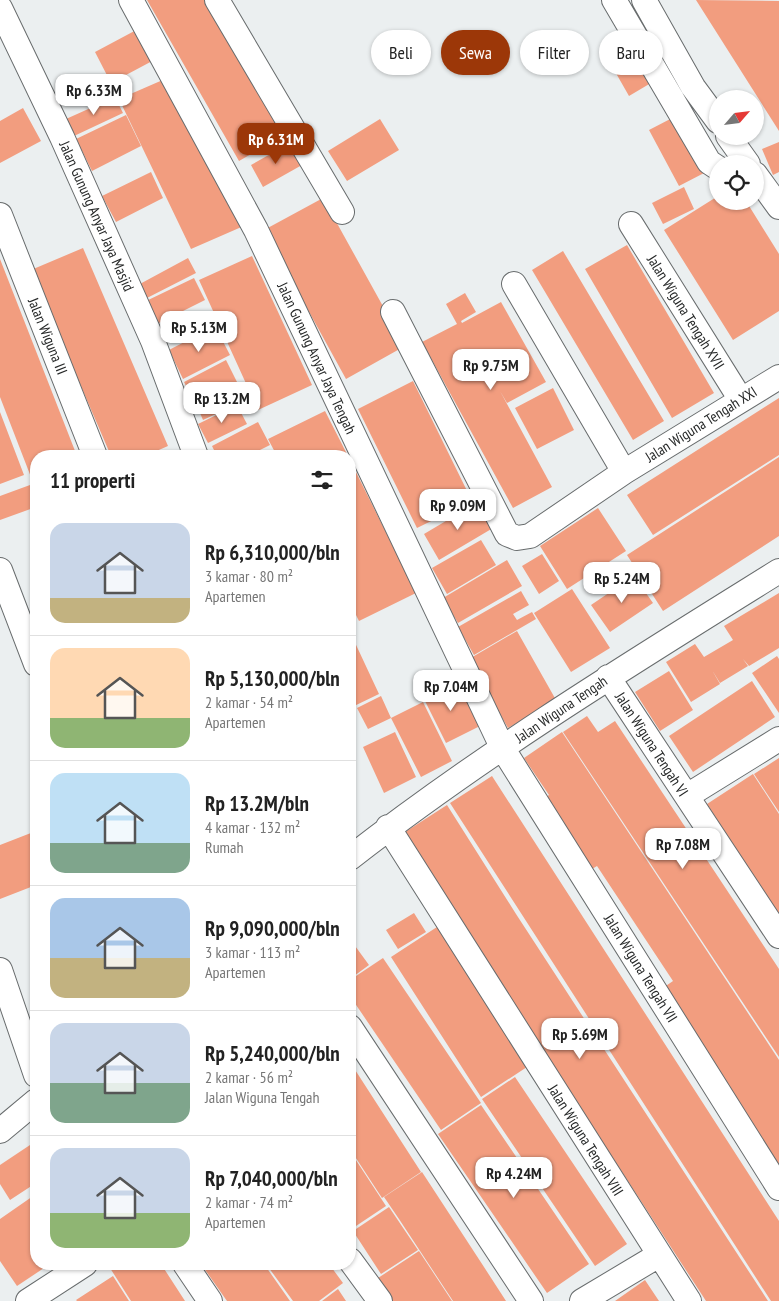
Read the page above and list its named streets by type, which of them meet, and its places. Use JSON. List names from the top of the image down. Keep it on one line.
{"streets":{"street":["Jalan Gunung Anyar Jaya Masjid","Jalan Wiguna Tengah XVII","Jalan Wiguna III","Jalan Gunung Anyar Jaya Tengah","Jalan Wiguna Tengah XXI","Jalan Wiguna Tengah","Jalan Wiguna Tengah VI","Jalan Wiguna Tengah VII","Jalan Wiguna Tengah VIII"]},"crossings":[["Jalan Wiguna Tengah XVII","Jalan Wiguna Tengah XXI"],["Jalan Gunung Anyar Jaya Tengah","Jalan Wiguna Tengah"],["Jalan Gunung Anyar Jaya Tengah","Jalan Wiguna Tengah VII"],["Jalan Wiguna Tengah","Jalan Wiguna Tengah VI"],["Jalan Wiguna Tengah","Jalan Wiguna Tengah VII"],["Jalan Wiguna Tengah","Jalan Wiguna Tengah VIII"]],"north":"top right","page":{"chip":["Beli","Sewa","Filter","Baru"],"price":["Rp 6.33M","Rp 6.31M","Rp 5.13M","Rp 9.75M","Rp 13.2M","Rp 9.09M","Rp 5.24M","Rp 7.04M","Rp 7.08M","Rp 5.69M","Rp 4.24M"],"heading":"11 properti","list":[{"name":"Rp 6,310,000/bln","note":"3 kamar · 80 m² · Apartemen"},{"name":"Rp 5,130,000/bln","note":"2 kamar · 54 m² · Apartemen"},{"name":"Rp 13.2M/bln","note":"4 kamar · 132 m² · Rumah"},{"name":"Rp 9,090,000/bln","note":"3 kamar · 113 m² · Apartemen"},{"name":"Rp 5,240,000/bln","note":"2 kamar · 56 m² · Jalan Wiguna Tengah"},{"name":"Rp 7,040,000/bln","note":"2 kamar · 74 m² · Apartemen"}]}}
